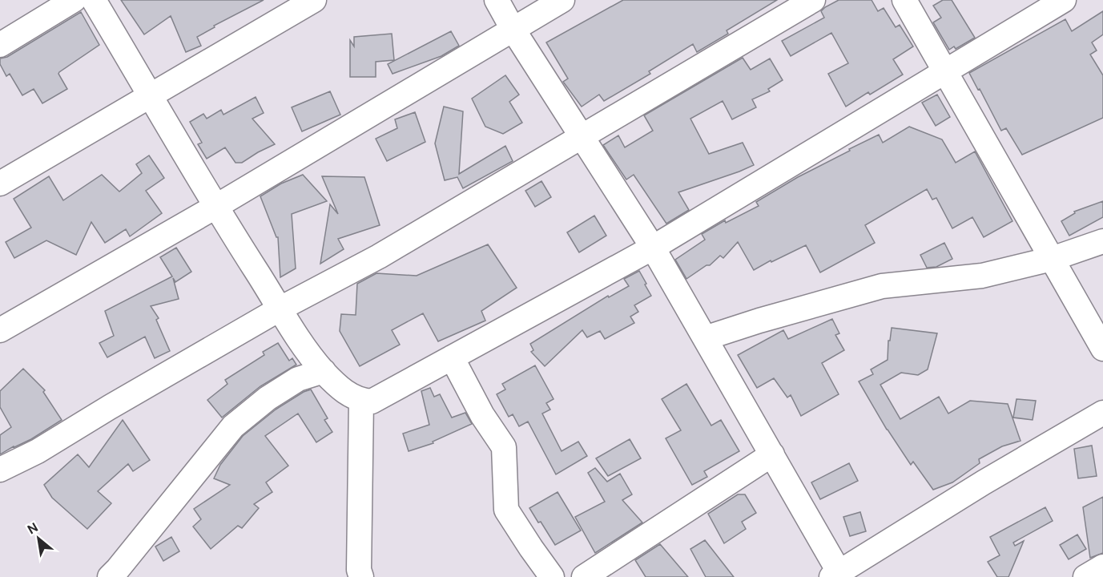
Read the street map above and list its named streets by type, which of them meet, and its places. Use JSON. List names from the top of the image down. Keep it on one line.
{"north":"top left"}
